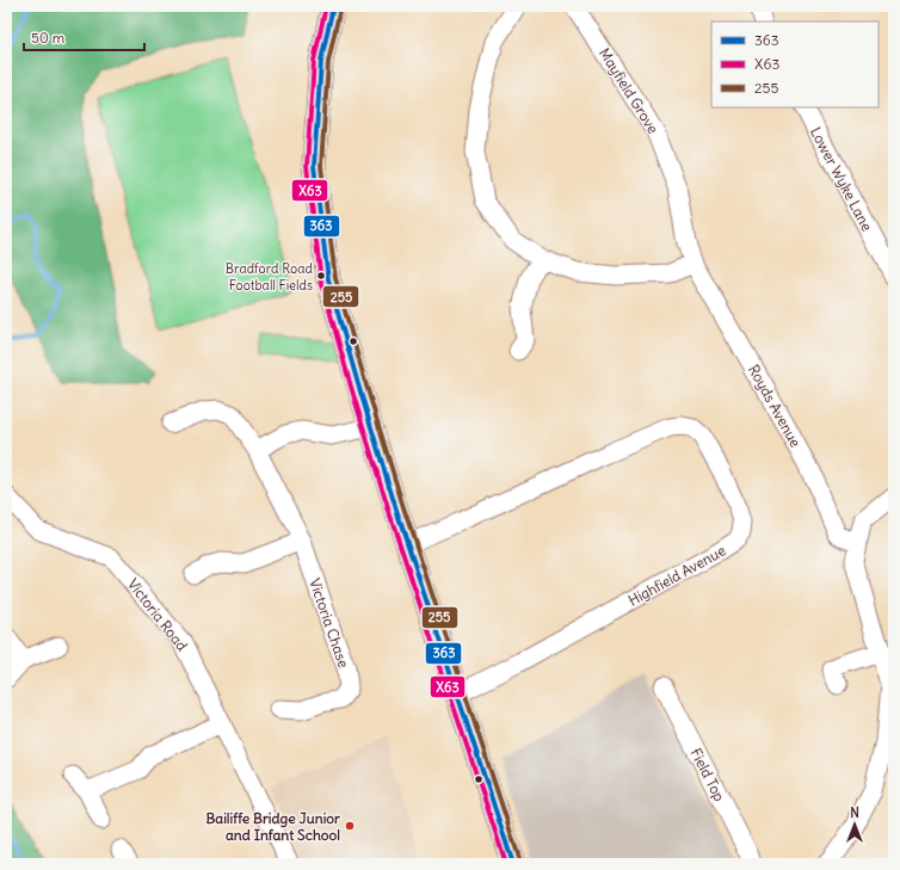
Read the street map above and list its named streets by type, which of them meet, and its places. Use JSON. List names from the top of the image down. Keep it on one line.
{"streets":{"street":["Mayfield Grove","Lower Wyke Lane","Royds Avenue","Highfield Avenue","Victoria Road","Victoria Chase","Field Top"]},"crossings":[["Mayfield Grove","Royds Avenue"]],"places":["Bradford Road Football Fields","Bailiffe Bridge Junior and Infant School"],"lines":["transit line 363","transit line X63","transit line 255"],"legend":["363","X63","255"],"scale_bar":"50 m","north":"top"}
